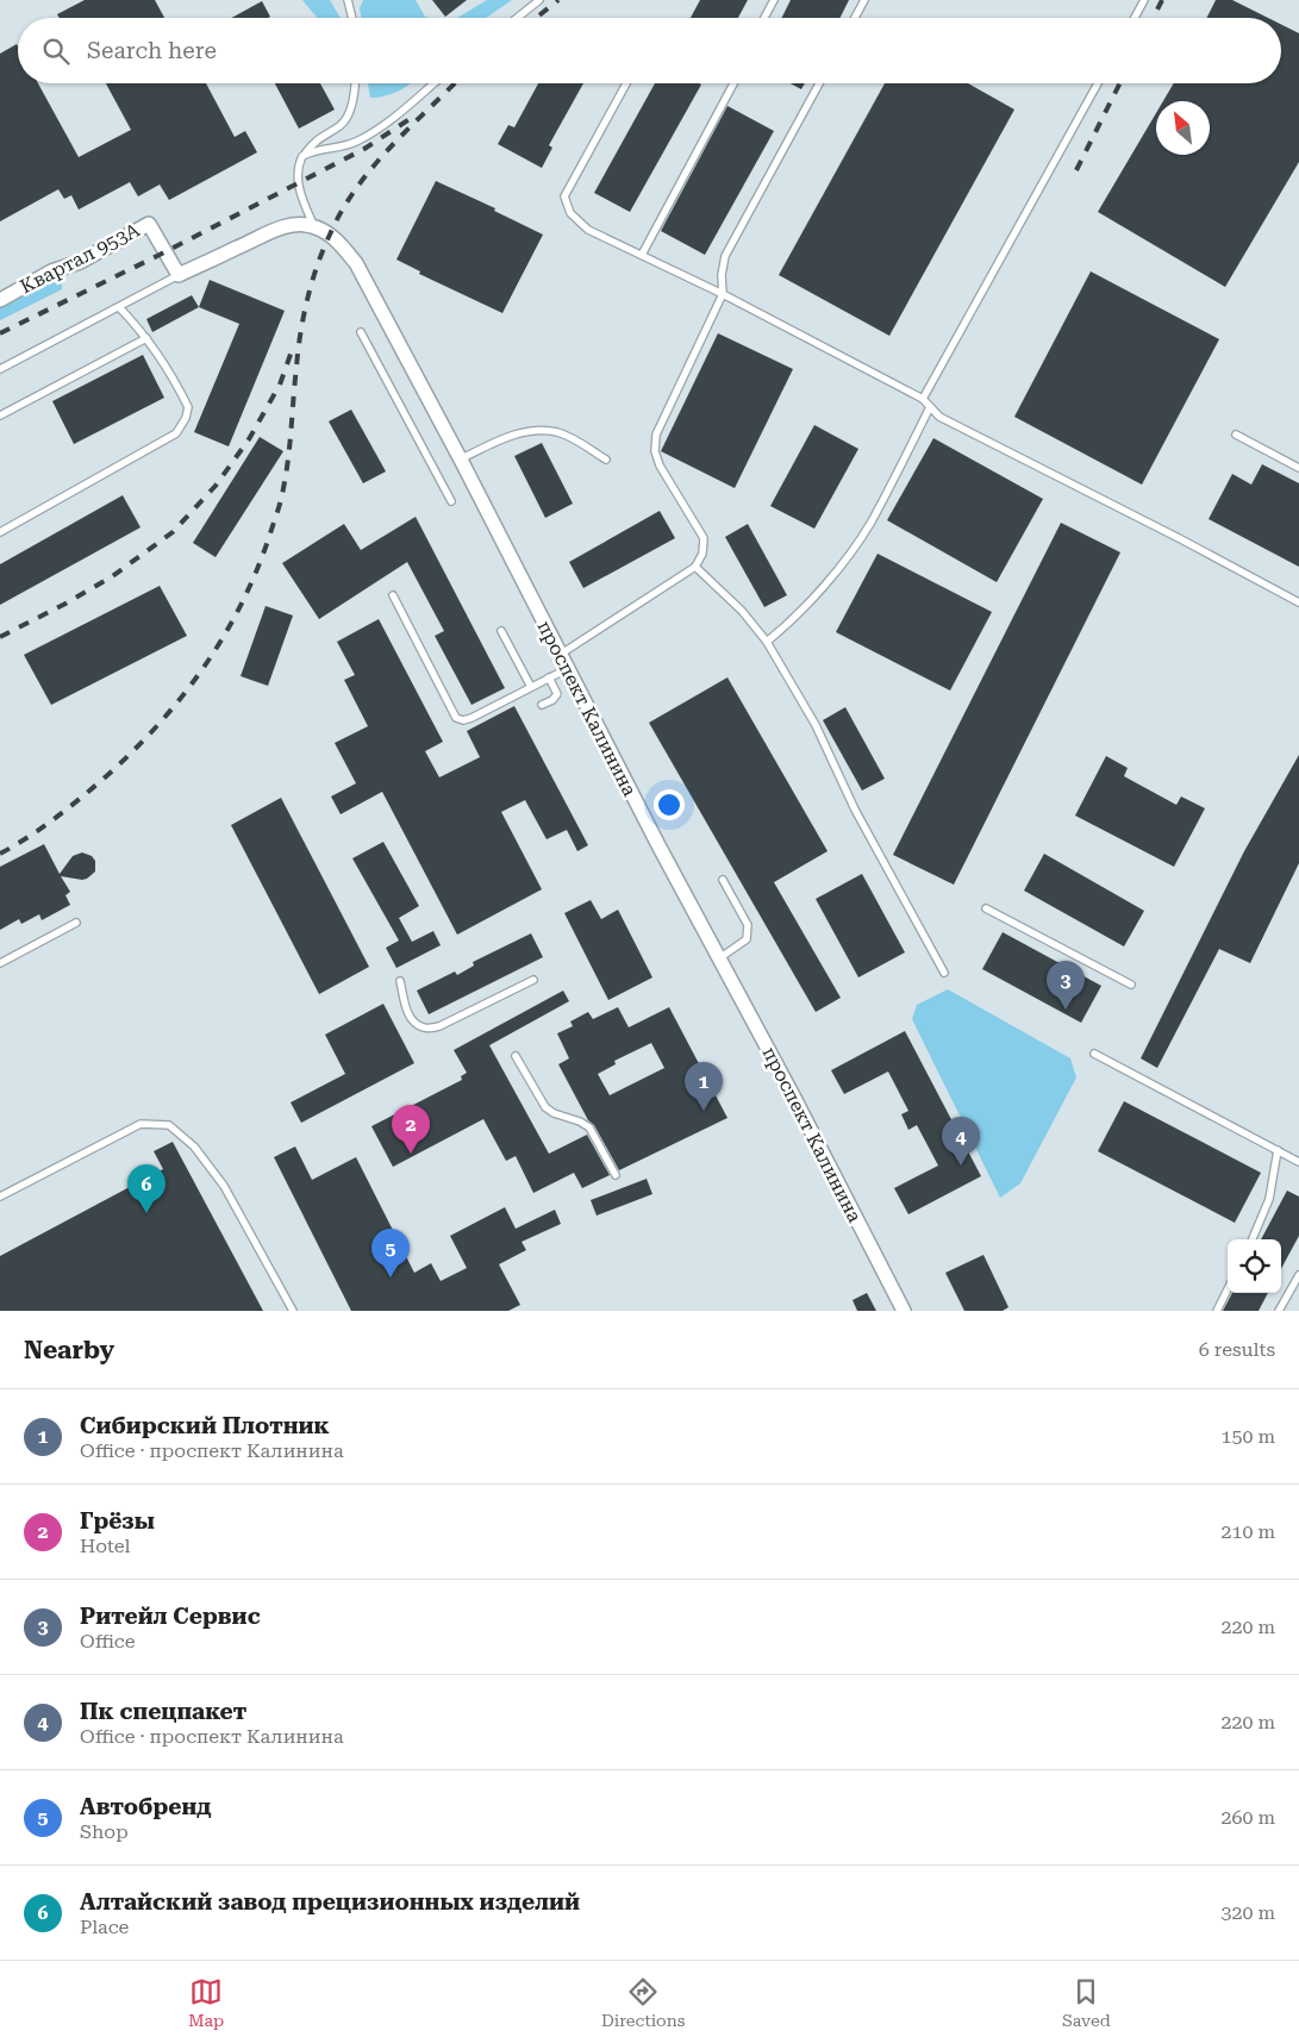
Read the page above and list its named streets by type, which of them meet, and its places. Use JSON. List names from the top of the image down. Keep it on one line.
{"streets":{"street":["Квартал 953А","проспект Калинина"]},"crossings":[["Квартал 953А","проспект Калинина"]],"north":"top left","page":{"search":"Search here","pins":["3","1","2","4","6","5"],"heading":["Nearby","6 results"],"list":[{"mark":"1","name":"Сибирский Плотник","note":"Office · проспект Калинина","value":"150 m"},{"mark":"2","name":"Грёзы","note":"Hotel","value":"210 m"},{"mark":"3","name":"Ритейл Сервис","note":"Office","value":"220 m"},{"mark":"4","name":"Пк спецпакет","note":"Office · проспект Калинина","value":"220 m"},{"mark":"5","name":"Автобренд","note":"Shop","value":"260 m"},{"mark":"6","name":"Алтайский завод прецизионных изделий","note":"Place","value":"320 m"}],"nav":["Map","Directions","Saved"]}}
